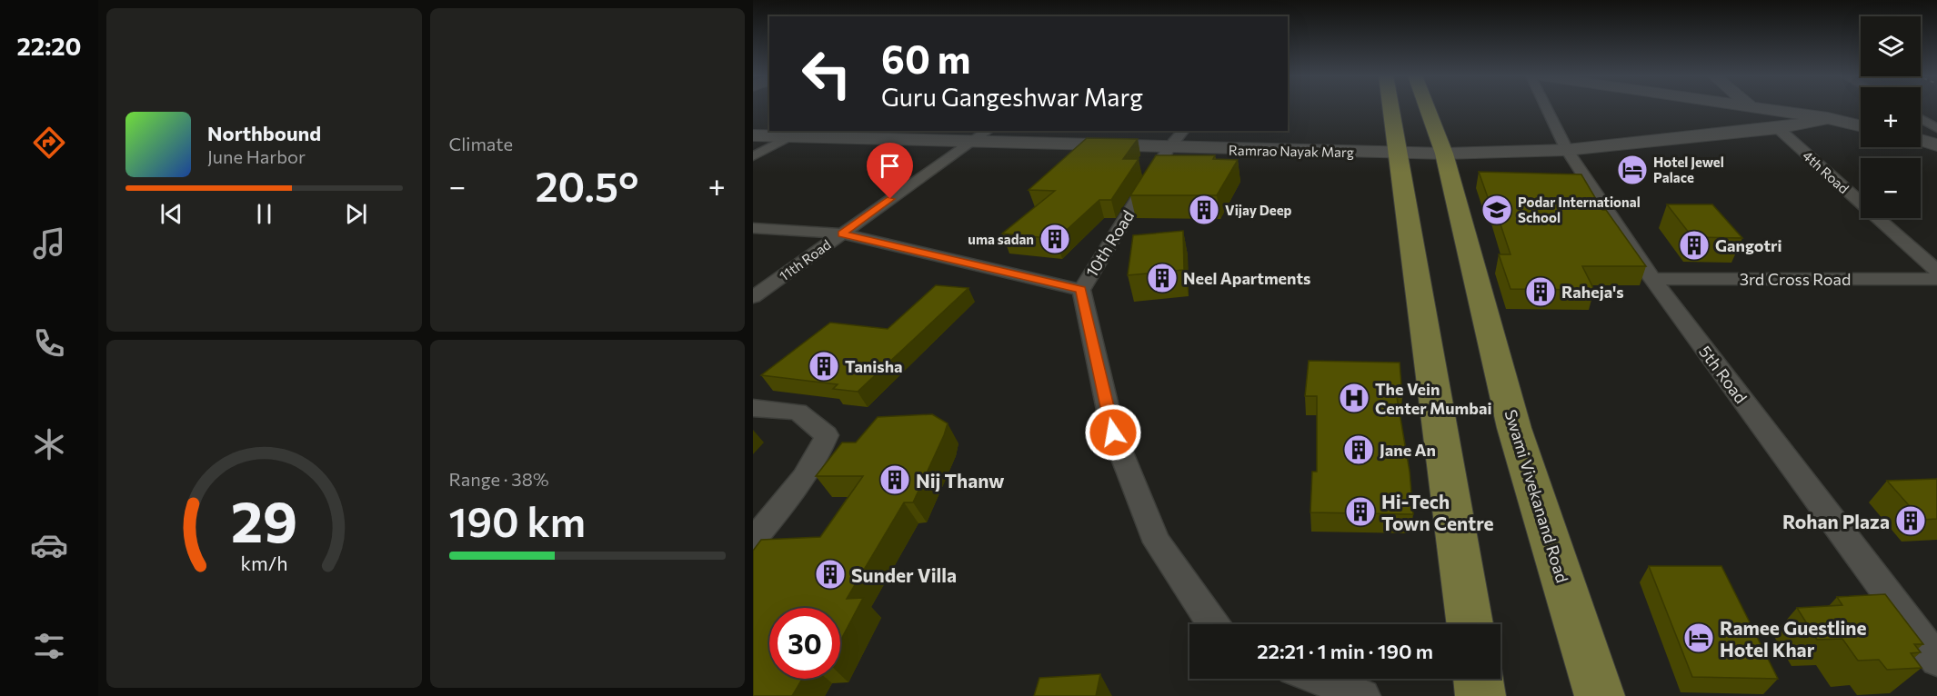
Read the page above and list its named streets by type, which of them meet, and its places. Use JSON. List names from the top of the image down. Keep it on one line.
{"streets":{"main road":["Swami Vivekanand Road"],"street":["Ramrao Nayak Marg","4th Road","10th Road","11th Road","3rd Cross Road","5th Road"]},"crossings":[["Ramrao Nayak Marg","4th Road"],["Ramrao Nayak Marg","10th Road"],["Ramrao Nayak Marg","11th Road"],["Ramrao Nayak Marg","5th Road"],["Ramrao Nayak Marg","Swami Vivekanand Road"],["3rd Cross Road","5th Road"]],"places":{"hotel":["Hotel Jewel Palace","Ramee Guestline Hotel Khar"],"building":["Vijay Deep","uma sadan","Gangotri","Neel Apartments","Raheja's","Tanisha","Jane An","Nij Thanw","Hi-Tech Town Centre","Rohan Plaza","Sunder Villa"],"school or university":["Podar International School"],"hospital":["The Vein Center Mumbai"]},"page":{"tabs":"22:20","tile":["Climate",["Range · 38%","190 km"]],"map_buttons":["+","−"],"turn":["60 m","Guru Gangeshwar Marg"],"song":["Northbound","June Harbor"],"heat":["−","20.5°","+"],"limit":"30","trip":"22:21 · 1 min · 190 m","gauge":["29","km/h"]}}
